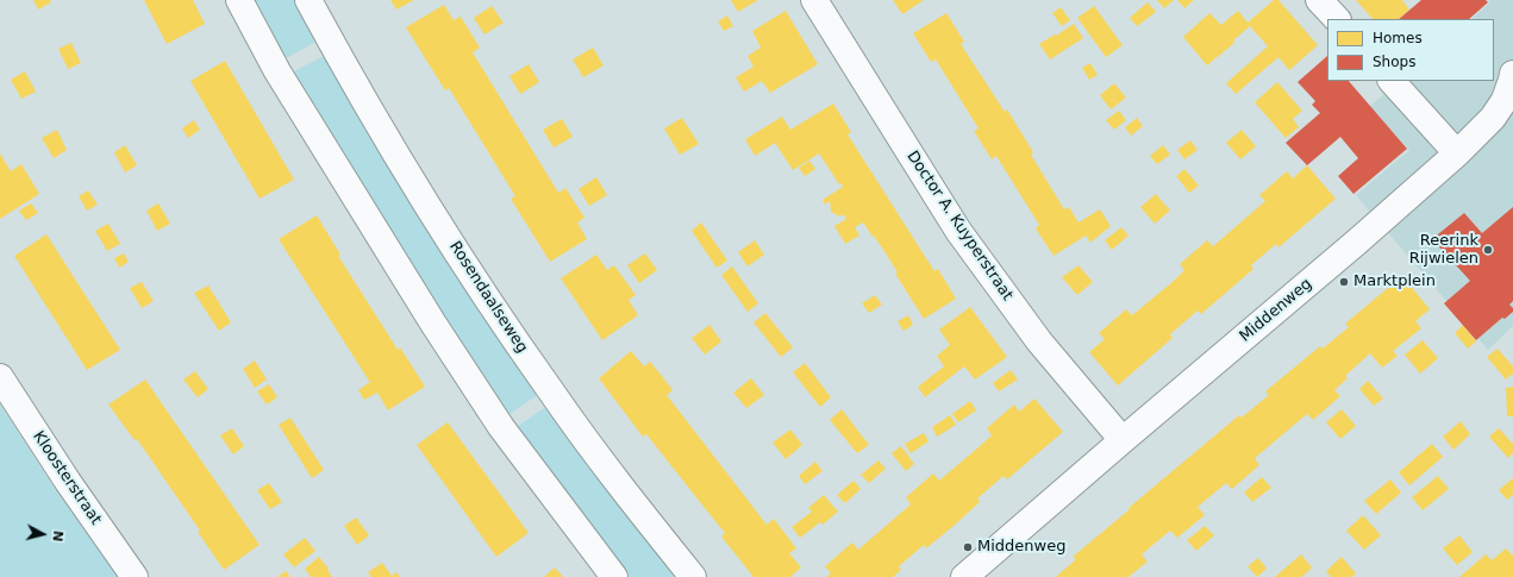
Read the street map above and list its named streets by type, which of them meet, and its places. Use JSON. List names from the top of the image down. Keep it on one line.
{"streets":{"street":["Doctor A. Kuyperstraat","Rosendaalseweg","Middenweg","Kloosterstraat"]},"crossings":[["Doctor A. Kuyperstraat","Middenweg"]],"places":["Reerink Rijwielen","Marktplein","Middenweg"],"legend":["Homes","Shops"],"north":"right"}
